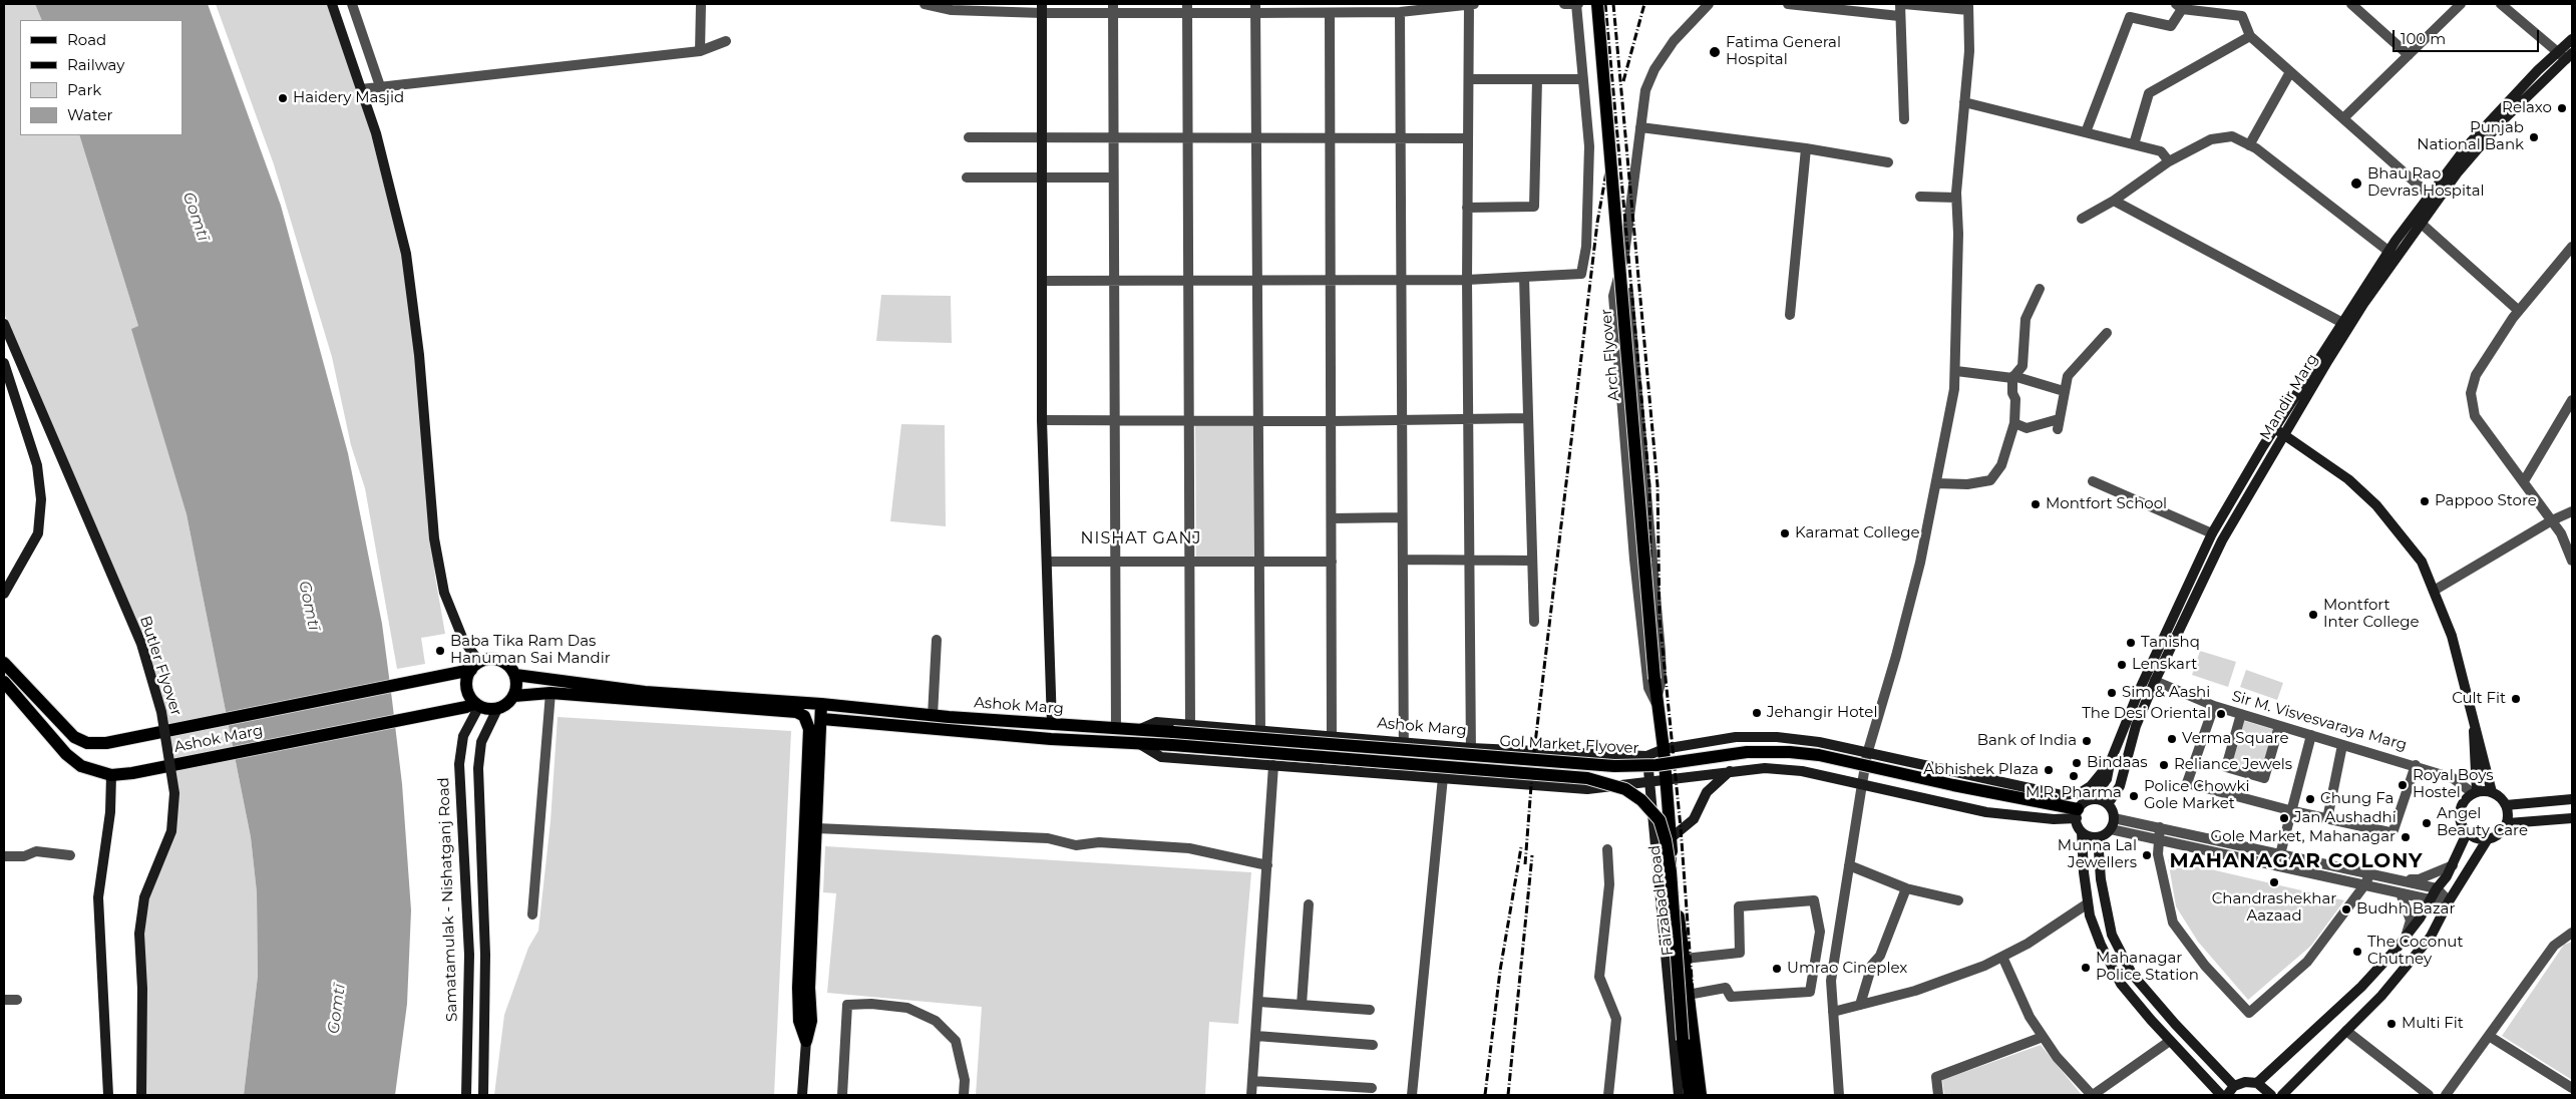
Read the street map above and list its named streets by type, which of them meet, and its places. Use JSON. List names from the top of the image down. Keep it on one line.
{"streets":{"main road":["Arch Flyover","Ashok Marg","Gol Market Flyover","Faizabad Road"],"street":["Mandir Marg","Butler Flyover","Sir M. Visvesvaraya Marg","Samatamulak - Nishatganj Road"]},"crossings":[["Arch Flyover","Faizabad Road"],["Mandir Marg","Ashok Marg"],["Mandir Marg","Sir M. Visvesvaraya Marg"],["Mandir Marg","Gol Market Flyover"],["Ashok Marg","Gol Market Flyover"],["Ashok Marg","Samatamulak - Nishatganj Road"],["Ashok Marg","Faizabad Road"]],"districts":["NISHAT GANJ","MAHANAGAR COLONY"],"water":["Gomtī"],"places":["Fatima General Hospital","Haidery Masjid","Relaxo","Punjab National Bank","Bhau Rao Devras Hospital","Pappoo Store","Montfort School","Karamat College","Montfort Inter College","Tanishq","Baba Tika Ram Das Hanuman Sai Mandir","Lenskart","Sim & Aashi","Cult Fit","Jehangir Hotel","The Desi Oriental","Verma Square","Bank of India","Bindaas","Reliance Jewels","Abhishek Plaza","M.R. Pharma","Royal Boys Hostel","Police Chowki Gole Market","Chung Fa","Jan Aushadhi","Angel Beauty Care","Gole Market, Mahanagar","Munna Lal Jewellers","Chandrashekhar Aazaad","Budhh Bazar","The Coconut Chutney","Mahanagar Police Station","Umrao Cineplex","Multi Fit"],"legend":["Road","Railway","Park","Water"],"scale_bar":"100 m"}
